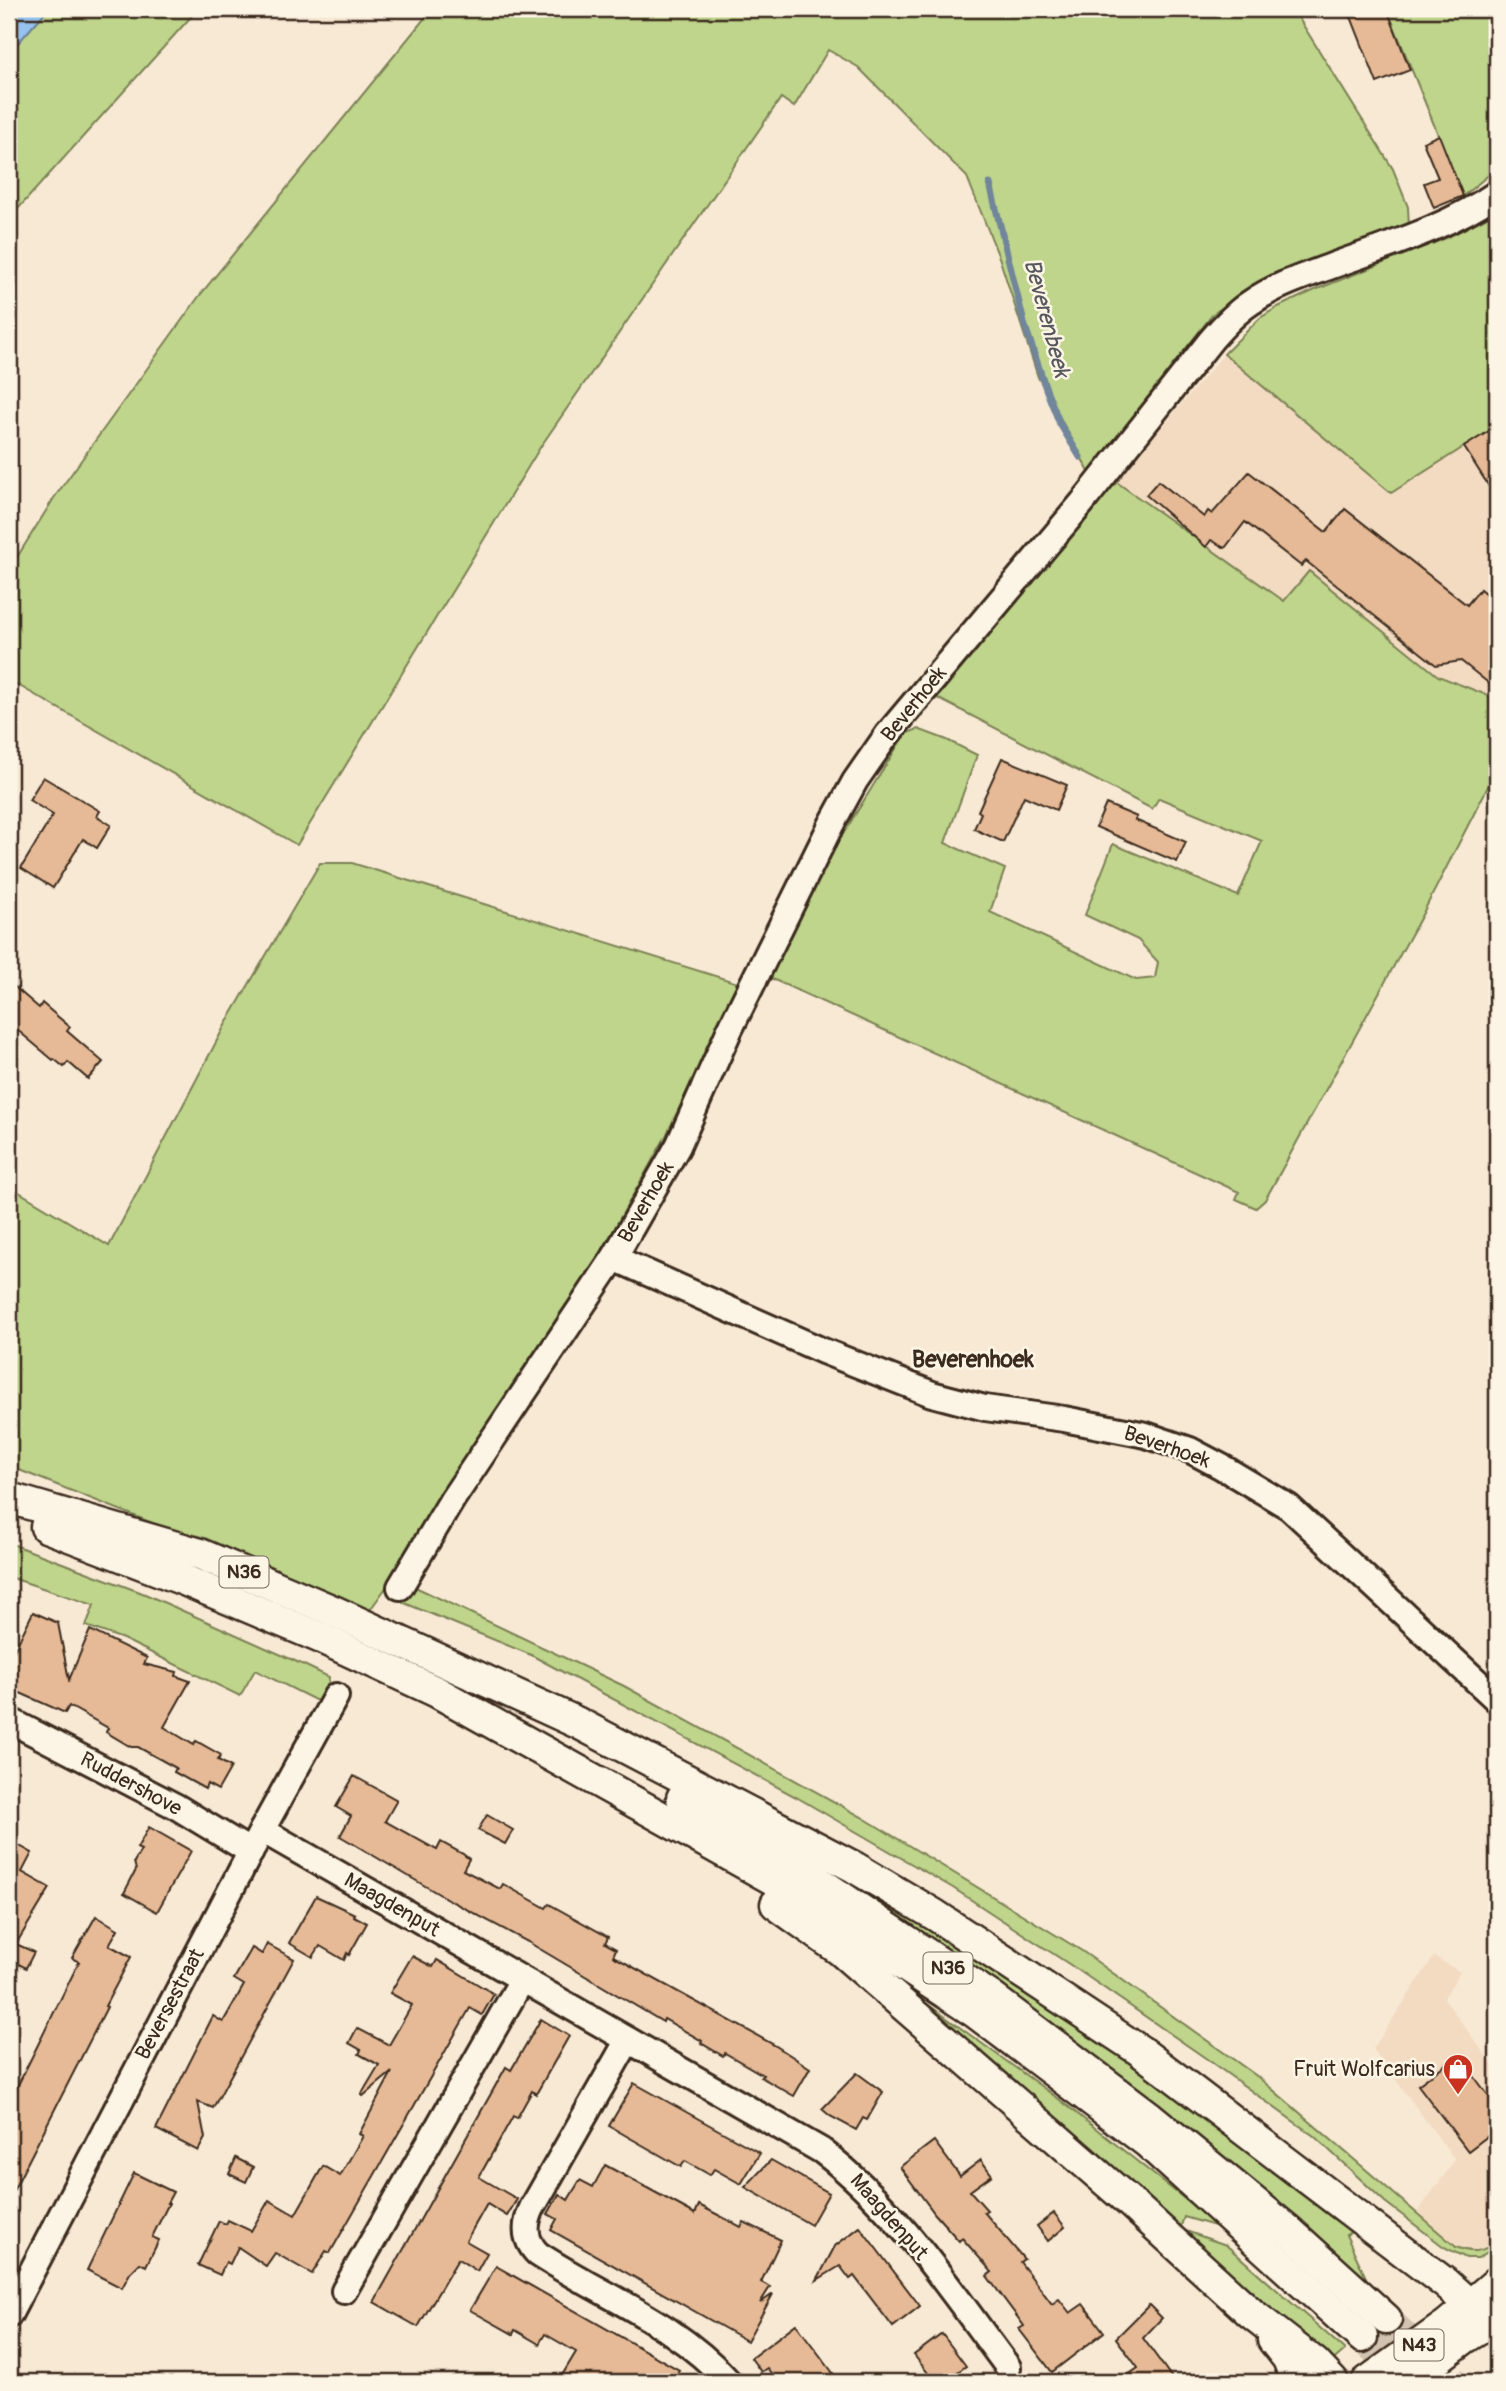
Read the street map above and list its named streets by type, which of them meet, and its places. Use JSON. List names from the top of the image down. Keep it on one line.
{"streets":{"main road":["N36","N43"],"street":["Beverhoek","Ruddershove","Maagdenput","Beversestraat"]},"crossings":[["Ruddershove","Maagdenput"],["Ruddershove","Beversestraat"],["Maagdenput","Beversestraat"]],"districts":["Beverenhoek"],"water":["Beverenbeek"],"places":{"shop":["Fruit Wolfcarius"]}}
